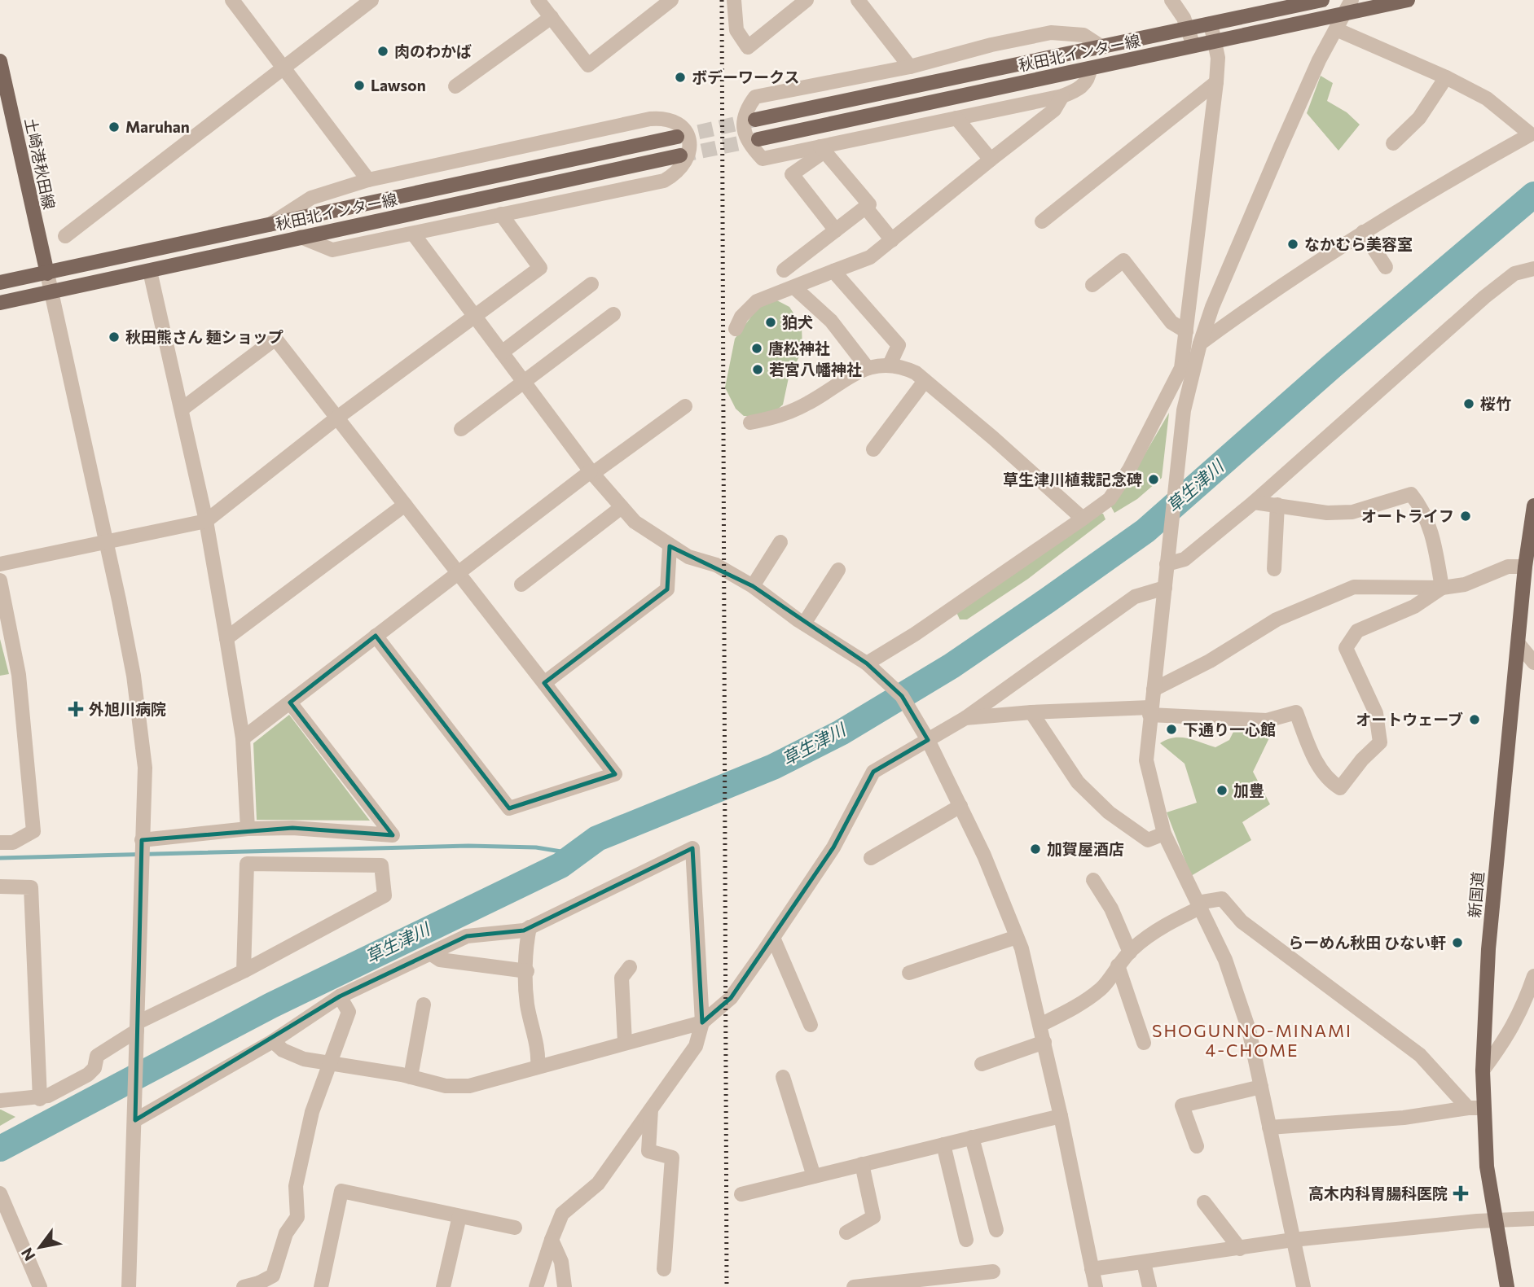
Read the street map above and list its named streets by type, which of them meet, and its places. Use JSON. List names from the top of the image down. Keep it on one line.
{"streets":{"main road":["秋田北インター線","土崎港秋田線","新国道"]},"crossings":[["秋田北インター線","土崎港秋田線"]],"districts":["SHOGUNNO-MINAMI 4-CHOME"],"water":["草生津川"],"places":{"other":["肉のわかば","ボデーワークス","Lawson","Maruhan","なかむら美容室","狛犬","秋田熊さん 麺ショップ","唐松神社","若宮八幡神社","桜竹","草生津川植栽記念碑","オートライフ","オートウェーブ","下通り一心館","加豊","加賀屋酒店","らーめん秋田 ひない軒"],"health":["外旭川病院","高木内科胃腸科医院"]},"north":"bottom left"}
